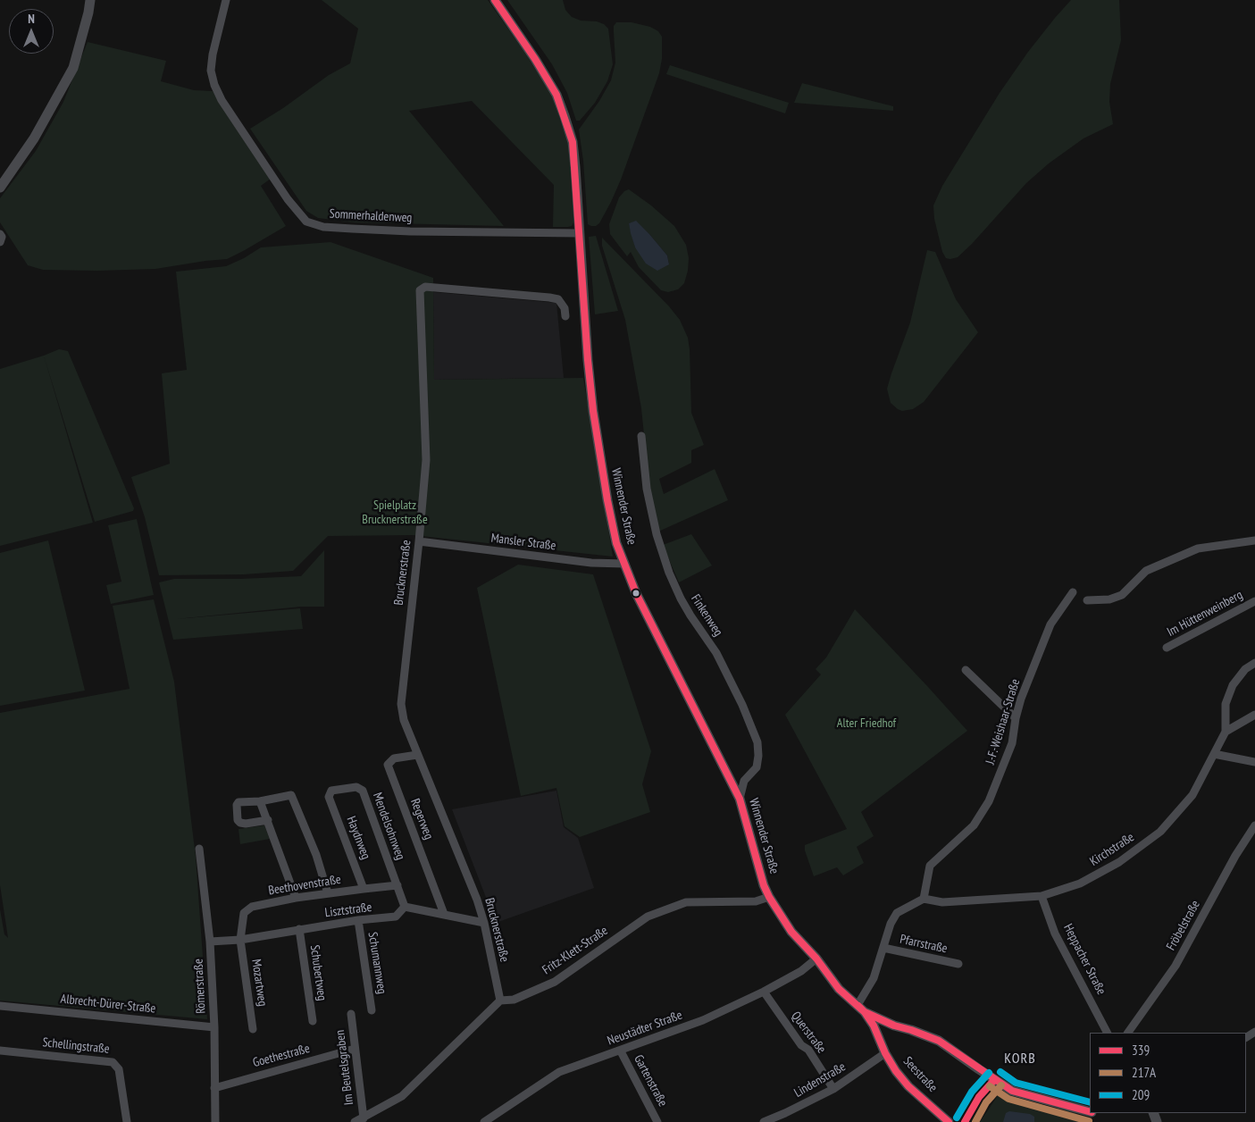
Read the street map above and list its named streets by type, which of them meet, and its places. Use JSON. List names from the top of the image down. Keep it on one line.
{"streets":{"street":["Sommerhaldenweg","Winnender Straße","Mansler Straße","Brucknerstraße","Im Hüttenweinberg","Finkenweg","J.-F.-Weishaar-Straße","Regerweg","Mendelsohnweg","Haydnweg","Kirchstraße","Beethovenstraße","Lisztstraße","Fröbelstraße","Pfarrstraße","Fritz-Klett-Straße","Heppacher Straße","Schumannweg","Schubertweg","Mozartweg","Römerstraße","Albrecht-Dürer-Straße","Neustädter Straße","Querstraße","Schellingstraße","Goethestraße","Im Beutelsgraben","Seestraße","Lindenstraße","Gartenstraße"]},"crossings":[["Sommerhaldenweg","Winnender Straße"],["Winnender Straße","Mansler Straße"],["Winnender Straße","Finkenweg"],["Winnender Straße","Fritz-Klett-Straße"],["Winnender Straße","Neustädter Straße"],["Winnender Straße","Seestraße"],["Mansler Straße","Brucknerstraße"],["Brucknerstraße","Regerweg"],["Brucknerstraße","Fritz-Klett-Straße"],["J.-F.-Weishaar-Straße","Kirchstraße"],["Mendelsohnweg","Haydnweg"],["Mendelsohnweg","Beethovenstraße"],["Mendelsohnweg","Lisztstraße"],["Haydnweg","Beethovenstraße"],["Kirchstraße","Heppacher Straße"],["Beethovenstraße","Lisztstraße"],["Beethovenstraße","Mozartweg"],["Lisztstraße","Schumannweg"],["Lisztstraße","Schubertweg"],["Lisztstraße","Mozartweg"],["Lisztstraße","Römerstraße"],["Römerstraße","Albrecht-Dürer-Straße"],["Römerstraße","Goethestraße"],["Neustädter Straße","Querstraße"],["Neustädter Straße","Gartenstraße"],["Querstraße","Lindenstraße"],["Goethestraße","Im Beutelsgraben"],["Seestraße","Lindenstraße"]],"districts":["KORB"],"parks":["Spielplatz Brucknerstraße","Alter Friedhof"],"lines":["transit line 339","transit line 209","transit line 217A"],"legend":["339","217A","209"],"north":"top"}
